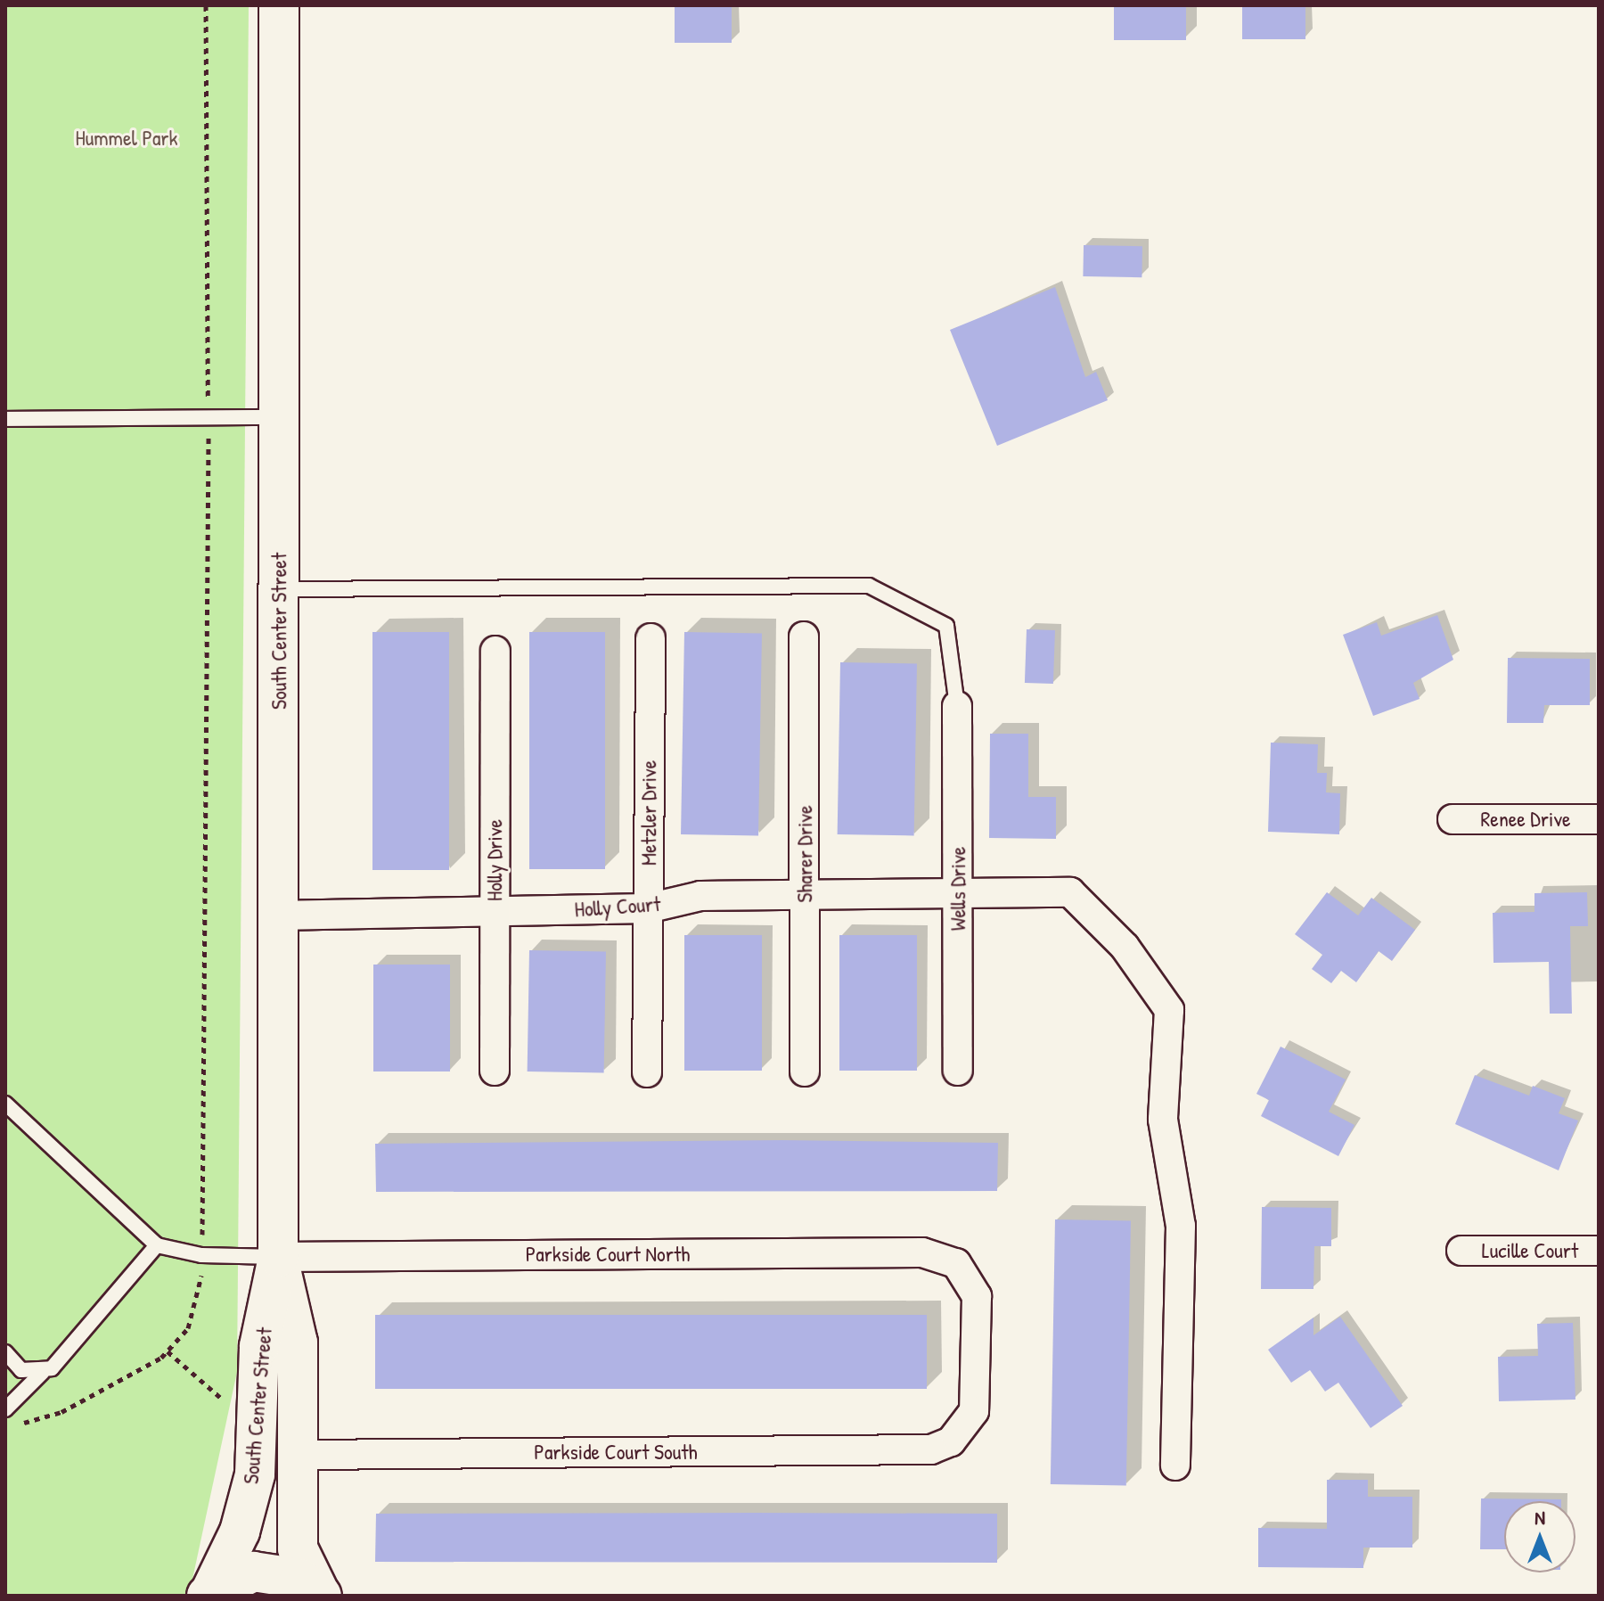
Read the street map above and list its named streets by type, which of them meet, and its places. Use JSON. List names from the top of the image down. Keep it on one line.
{"streets":{"main road":["South Center Street"],"street":["Metzler Drive","Renee Drive","Sharer Drive","Holly Drive","Wells Drive","Holly Court","Lucille Court","Parkside Court North","Parkside Court South"]},"crossings":[["South Center Street","Holly Court"],["South Center Street","Parkside Court North"],["South Center Street","Parkside Court South"],["Metzler Drive","Holly Court"],["Sharer Drive","Holly Court"],["Holly Drive","Holly Court"],["Wells Drive","Holly Court"],["Parkside Court North","Parkside Court South"]],"parks":["Hummel Park"],"north":"top"}
